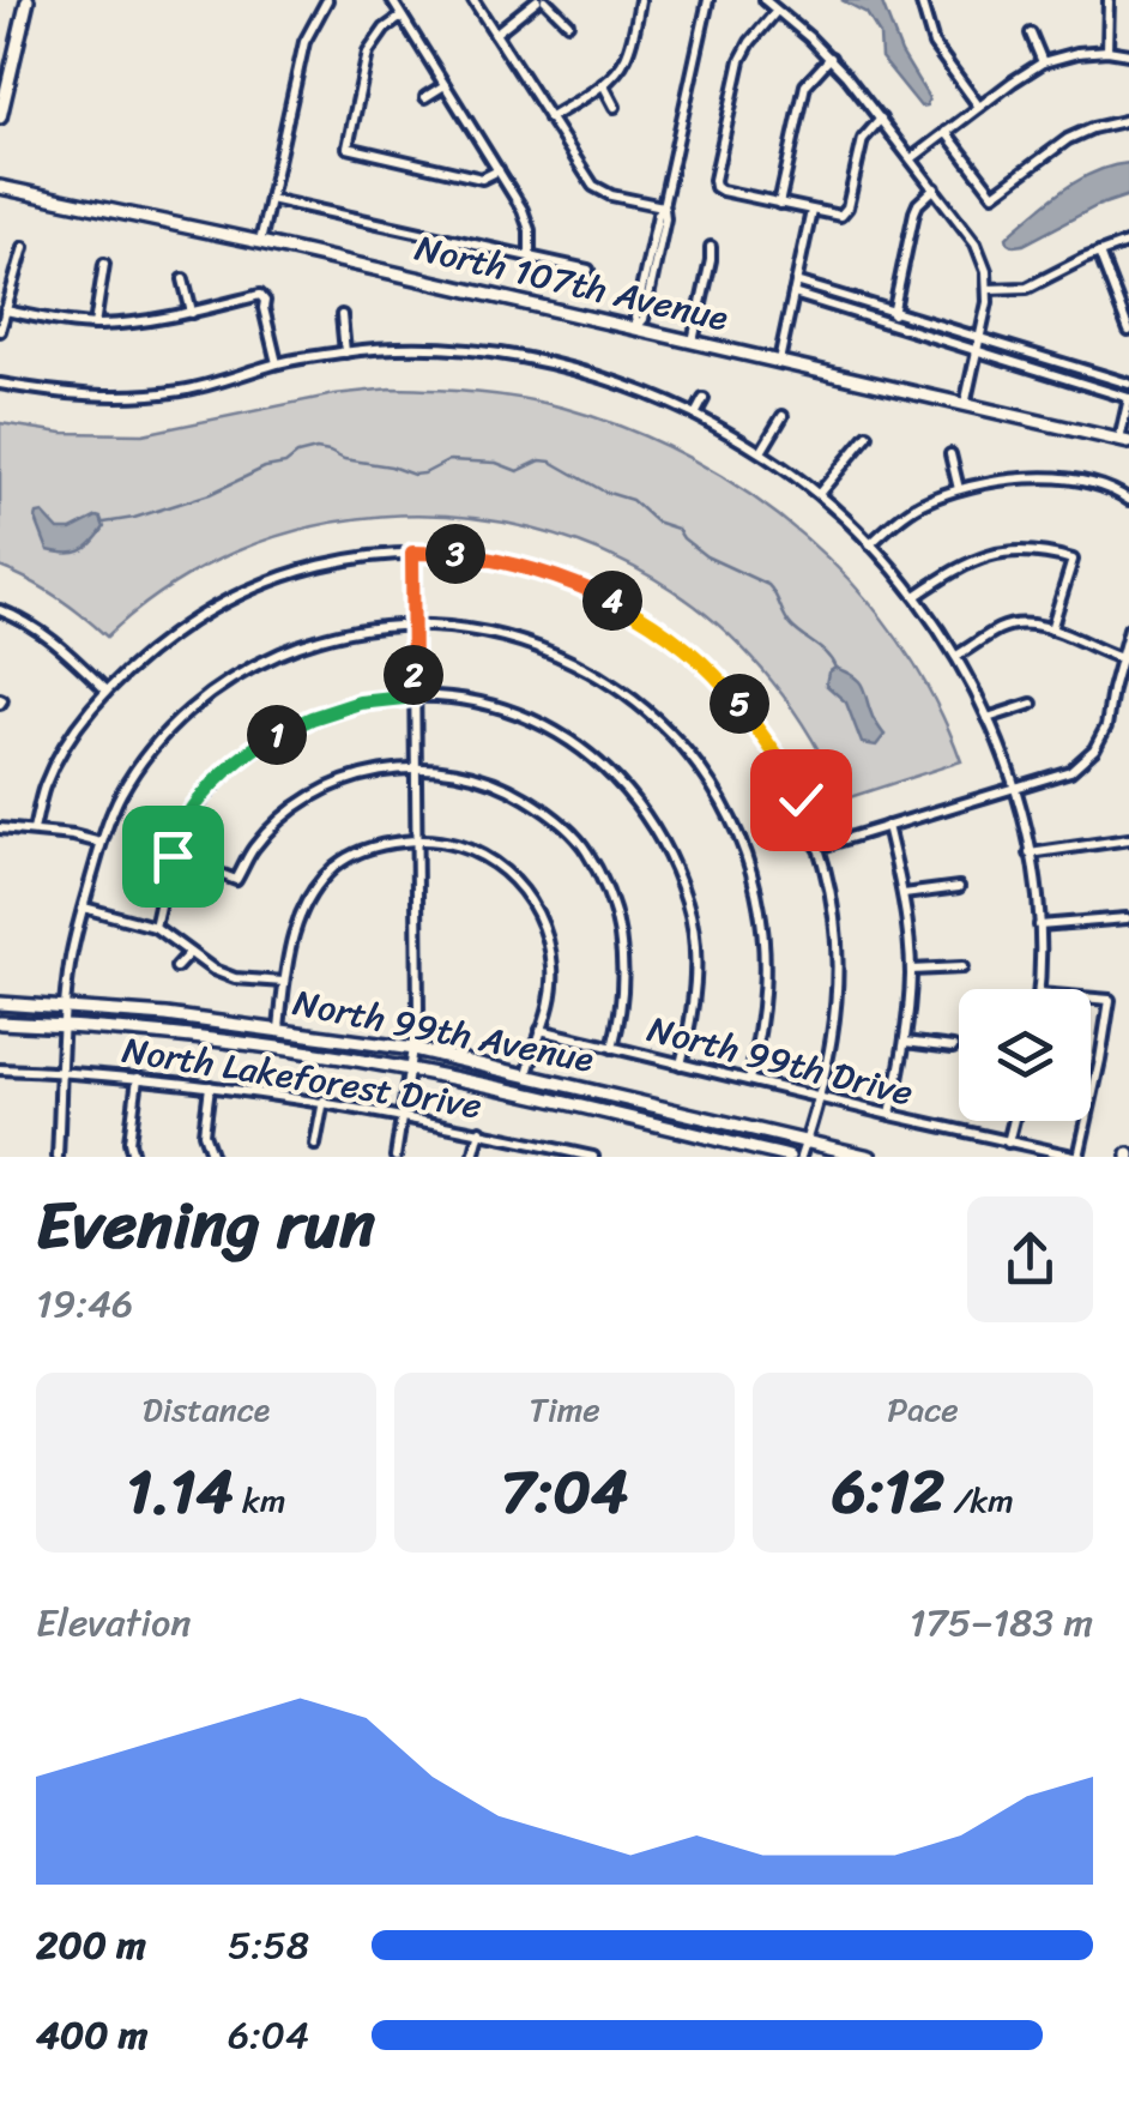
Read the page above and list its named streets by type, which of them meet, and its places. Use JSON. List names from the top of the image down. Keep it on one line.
{"streets":{"main road":["North 107th Avenue","North 99th Avenue"],"street":["North 99th Drive","North Lakeforest Drive"]},"page":{"pins":["3","4","2","5","1"],"heading":["Evening run","19:46"],"stats":[["Distance","1.14 km"],["Time","7:04"],["Pace","6:12 /km"]],"chart":["Elevation","175–183 m"],"list":[{"name":"200 m","note":"5:58"},{"name":"400 m","note":"6:04"}]}}
